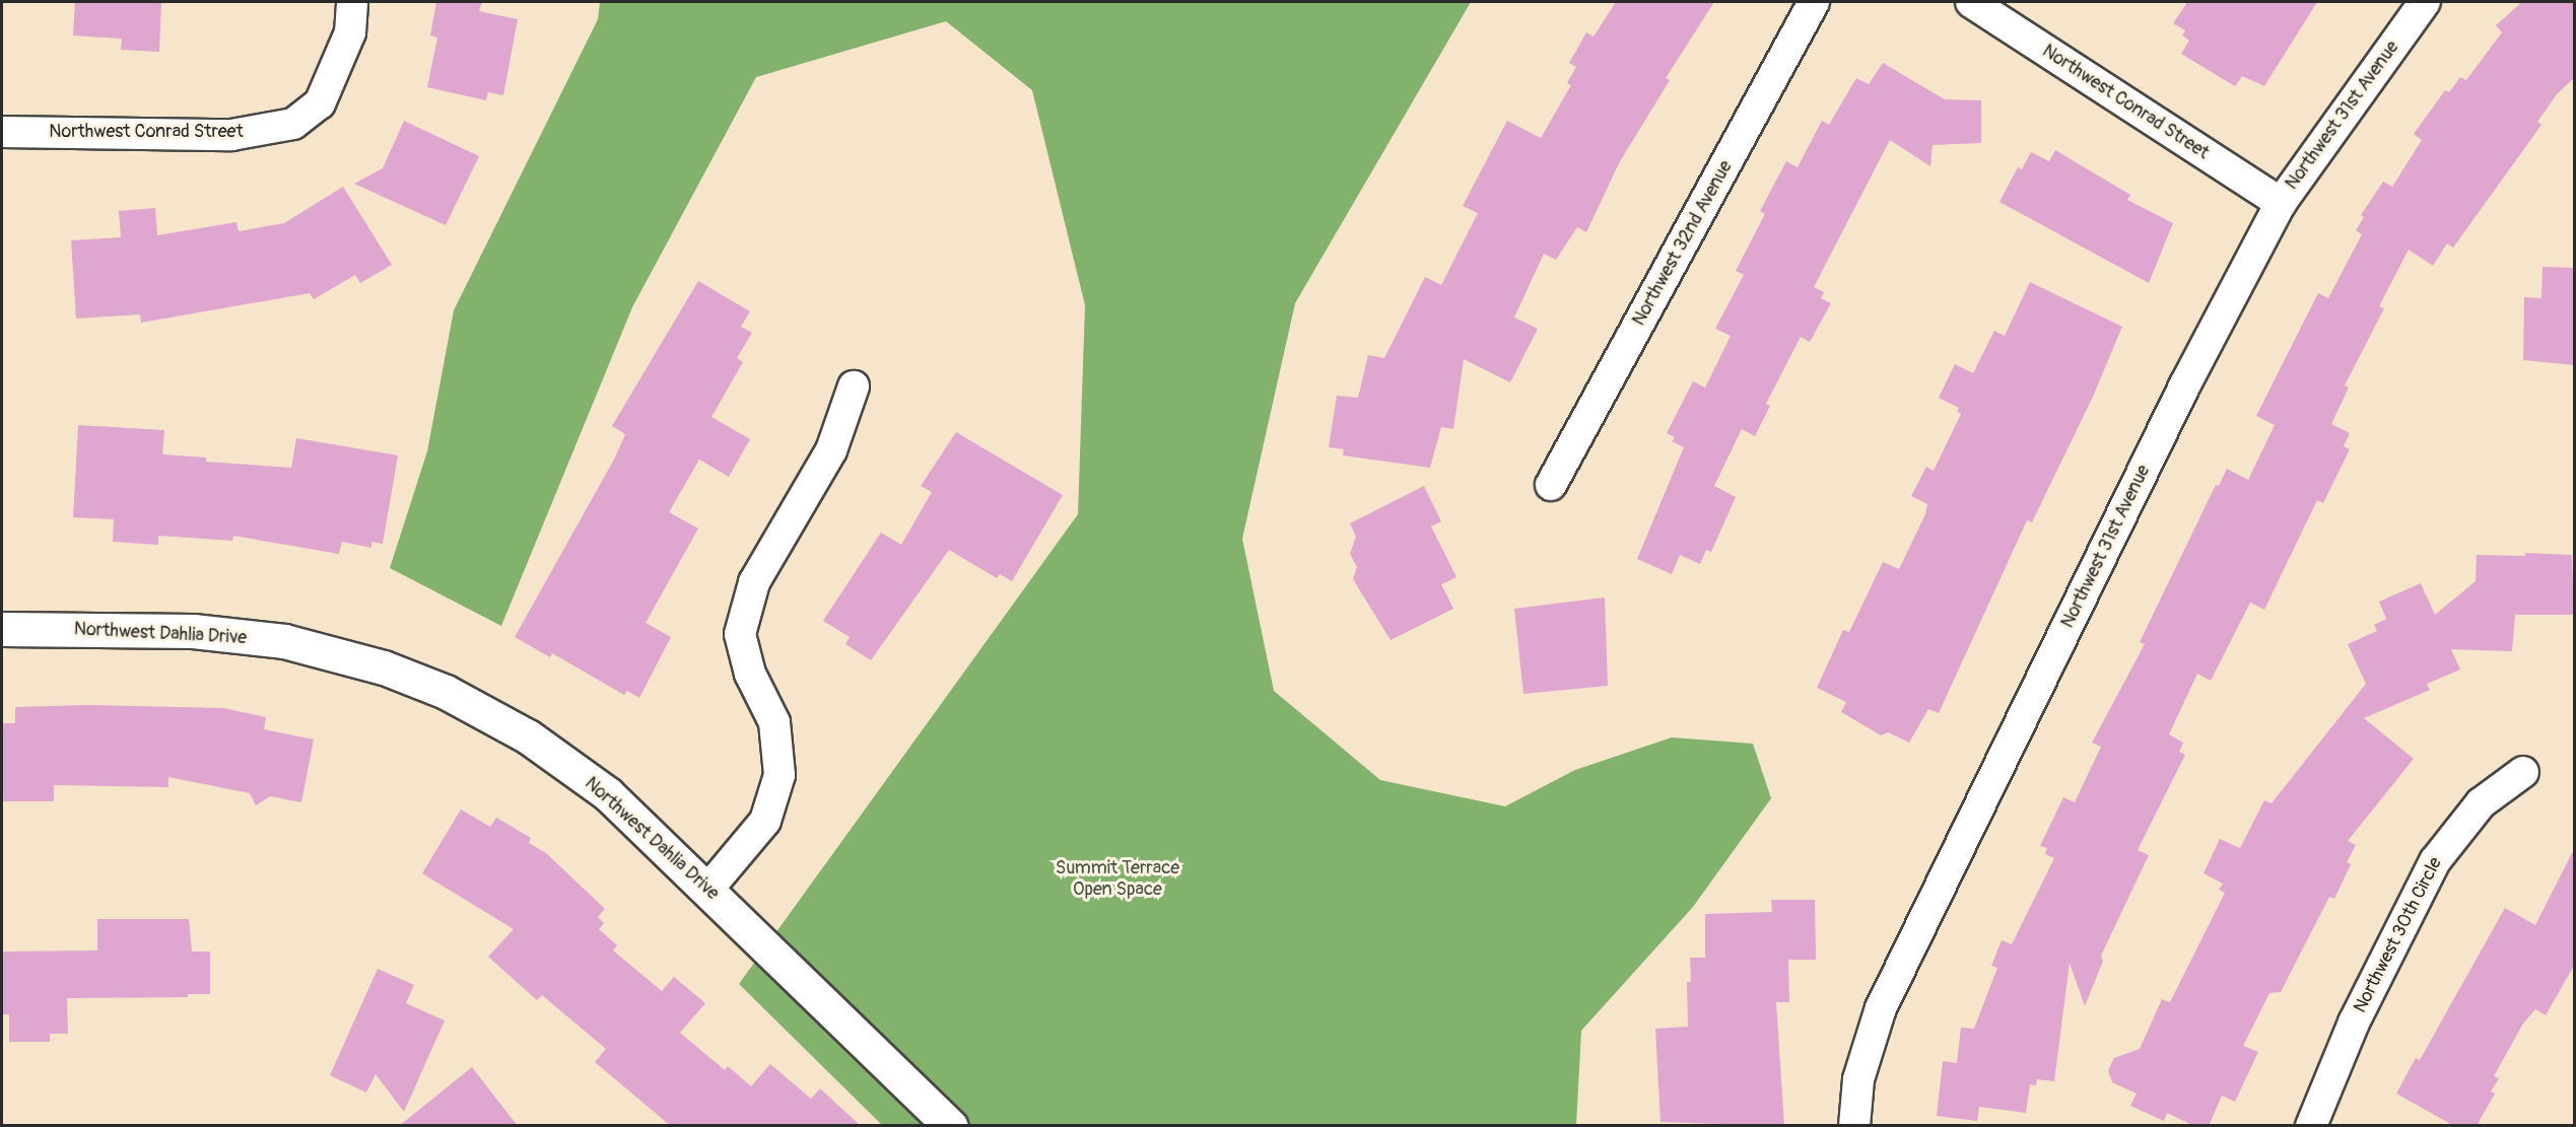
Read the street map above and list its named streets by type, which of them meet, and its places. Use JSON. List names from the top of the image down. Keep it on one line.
{"streets":{"street":["Northwest Conrad Street","Northwest 31st Avenue","Northwest 32nd Avenue","Northwest Dahlia Drive","Northwest 30th Circle"]},"crossings":[["Northwest Conrad Street","Northwest 31st Avenue"]],"parks":["Summit Terrace Open Space"]}
